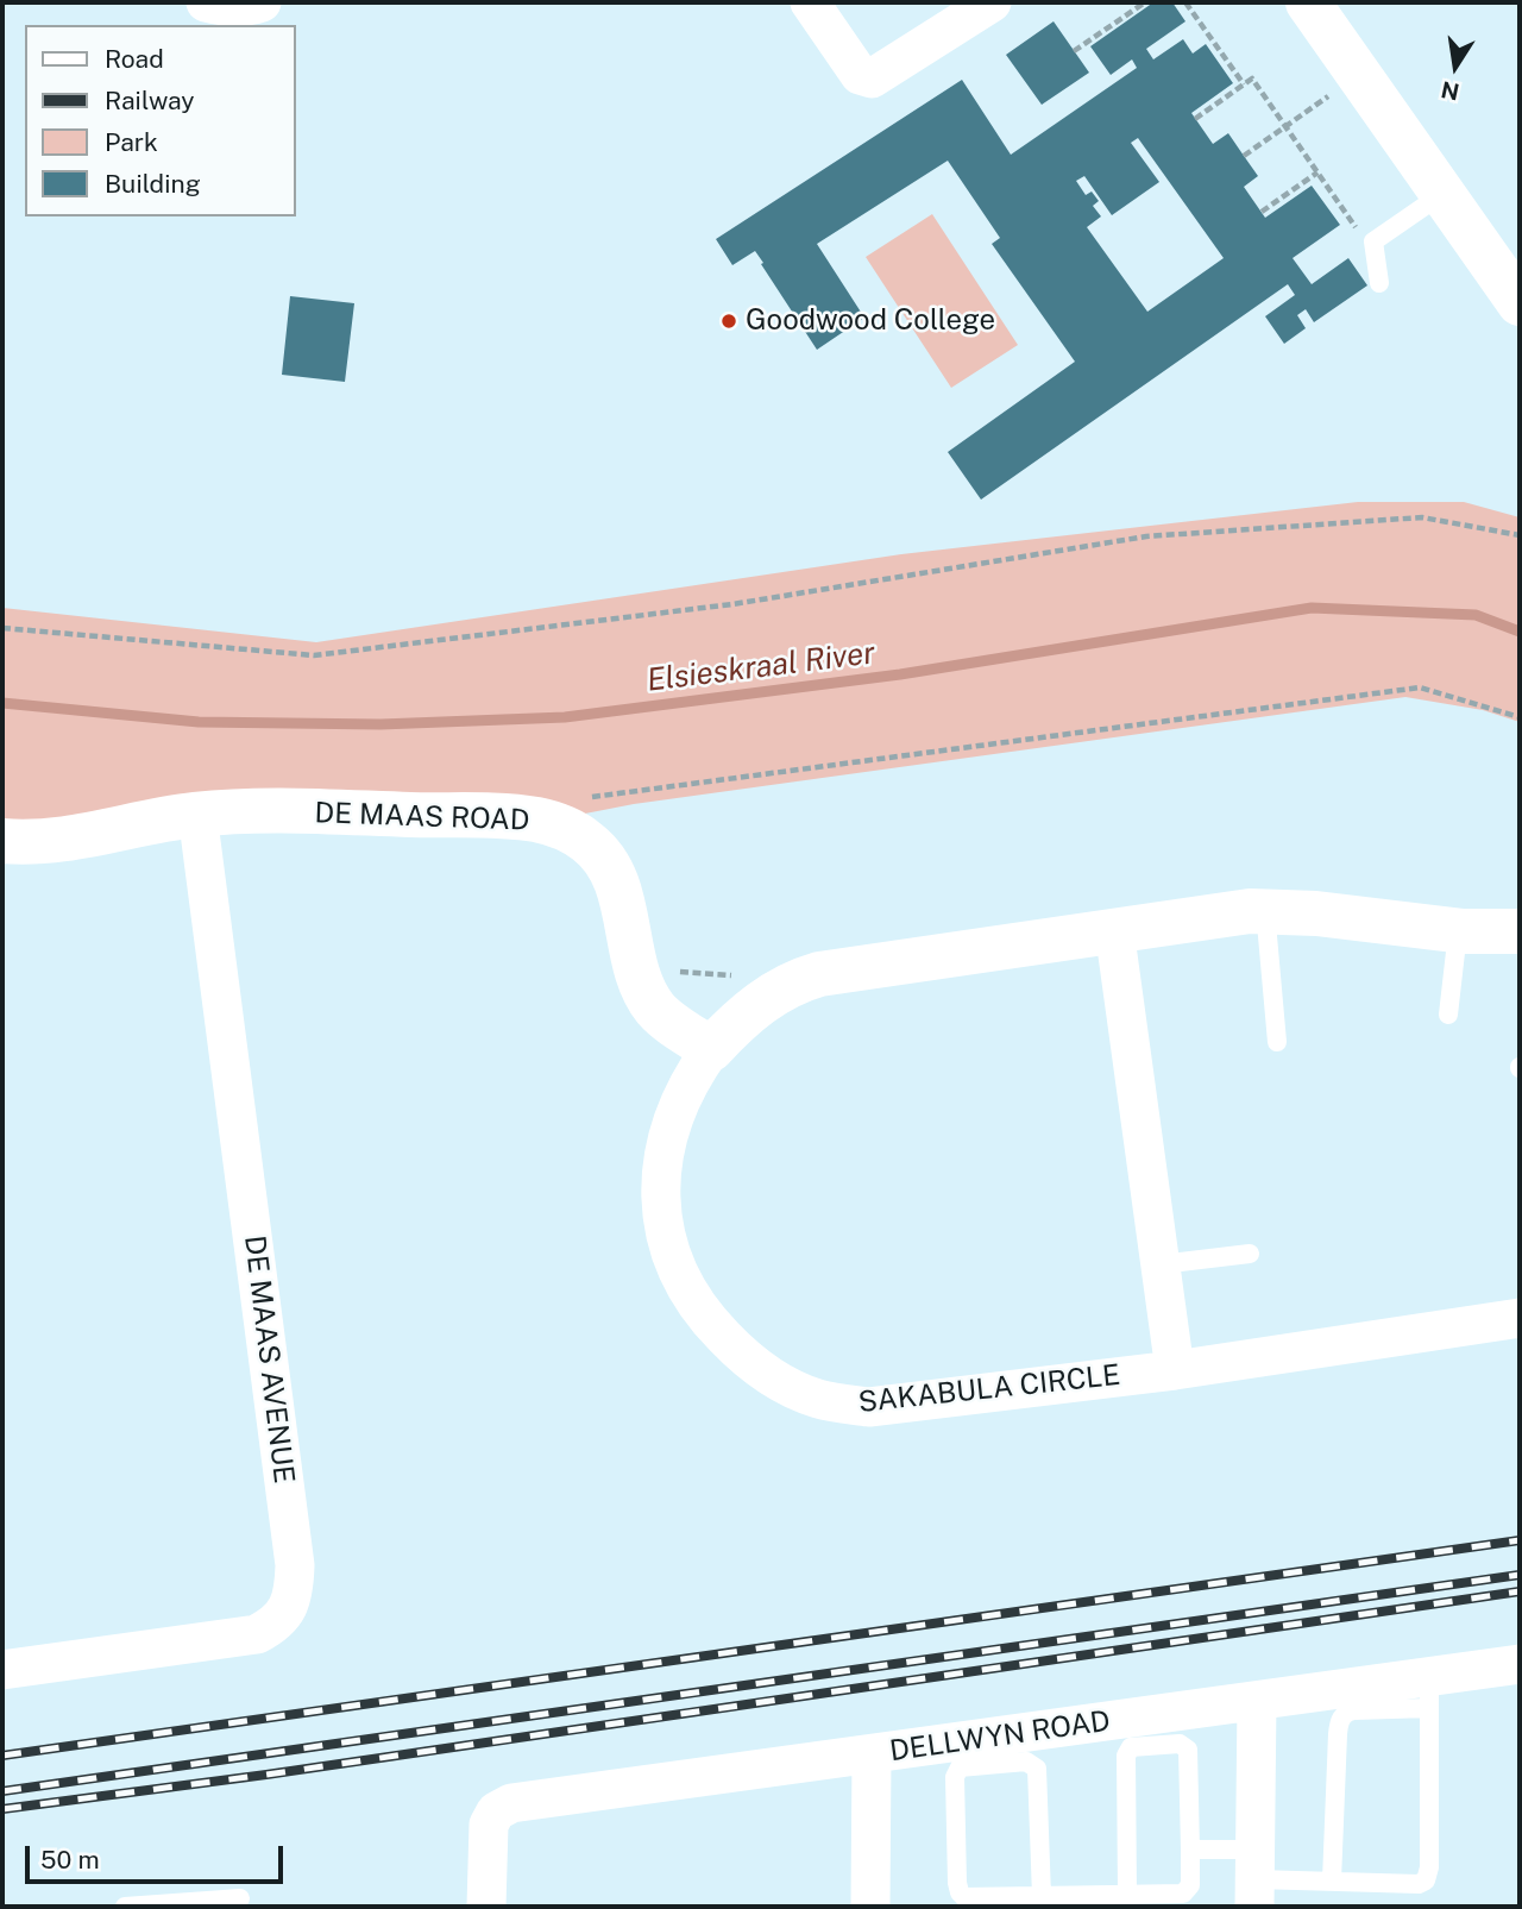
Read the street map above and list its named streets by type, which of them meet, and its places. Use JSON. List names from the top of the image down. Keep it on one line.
{"streets":{"street":["DE MAAS ROAD","DE MAAS AVENUE","SAKABULA CIRCLE","DELLWYN ROAD"]},"crossings":[["DE MAAS ROAD","DE MAAS AVENUE"],["DE MAAS ROAD","SAKABULA CIRCLE"]],"water":["Elsieskraal River"],"places":["Goodwood College"],"legend":["Road","Railway","Park","Building"],"scale_bar":"50 m","north":"bottom"}
